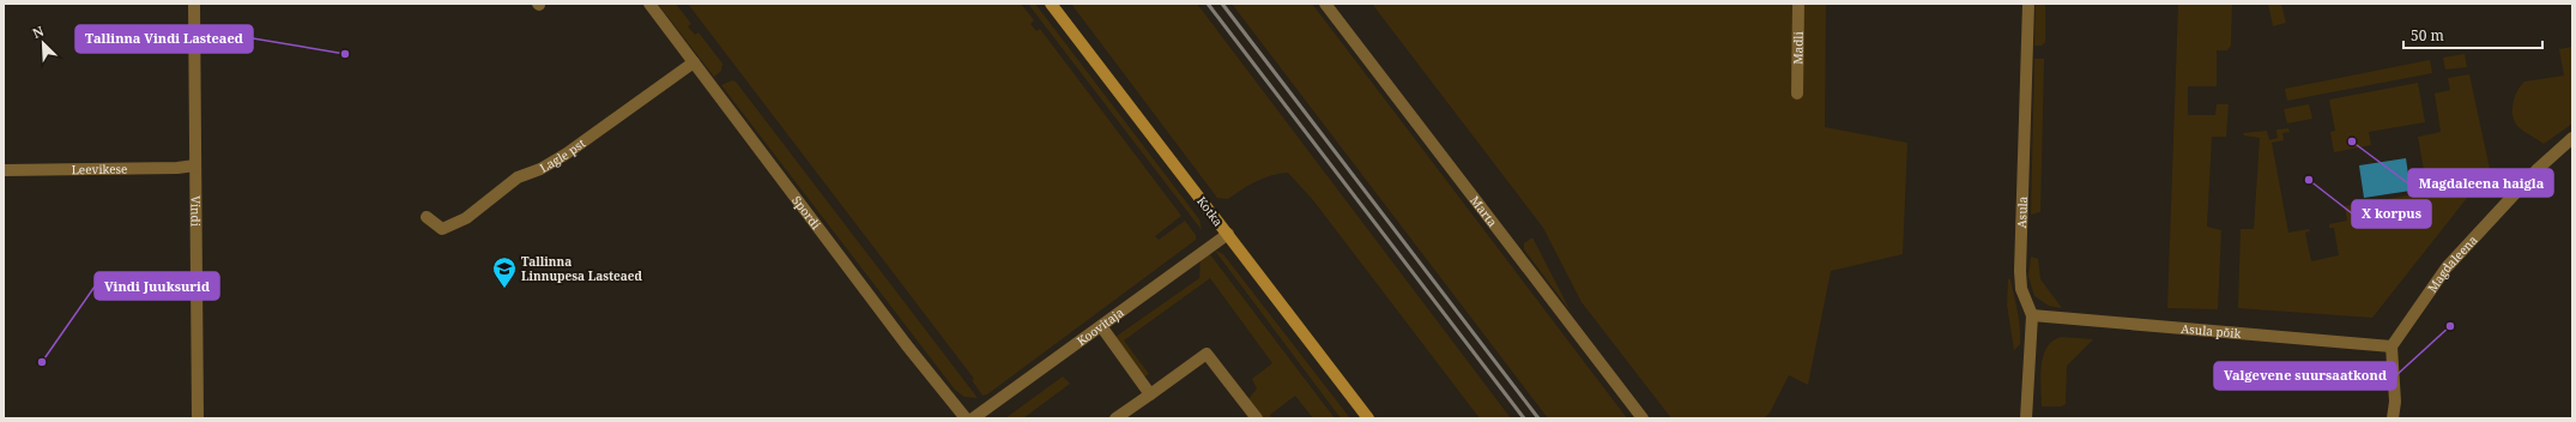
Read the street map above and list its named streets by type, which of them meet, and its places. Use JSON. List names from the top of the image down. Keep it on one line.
{"streets":{"street":["Madli","Lagle pst","Leevikese","Vindi","Kotka","Marta","Spordi","Asula","Magdaleena","Koovitaja","Asula põik"]},"crossings":[["Lagle pst","Spordi"],["Leevikese","Vindi"],["Kotka","Koovitaja"],["Asula","Asula põik"],["Magdaleena","Asula põik"]],"places":{"other":["Tallinna Vindi Lasteaed","Magdaleena haigla","X korpus","Valgevene suursaatkond","Vindi Juuksurid"],"school or university":["Tallinna Linnupesa Lasteaed"]},"scale_bar":"50 m","north":"top left"}
